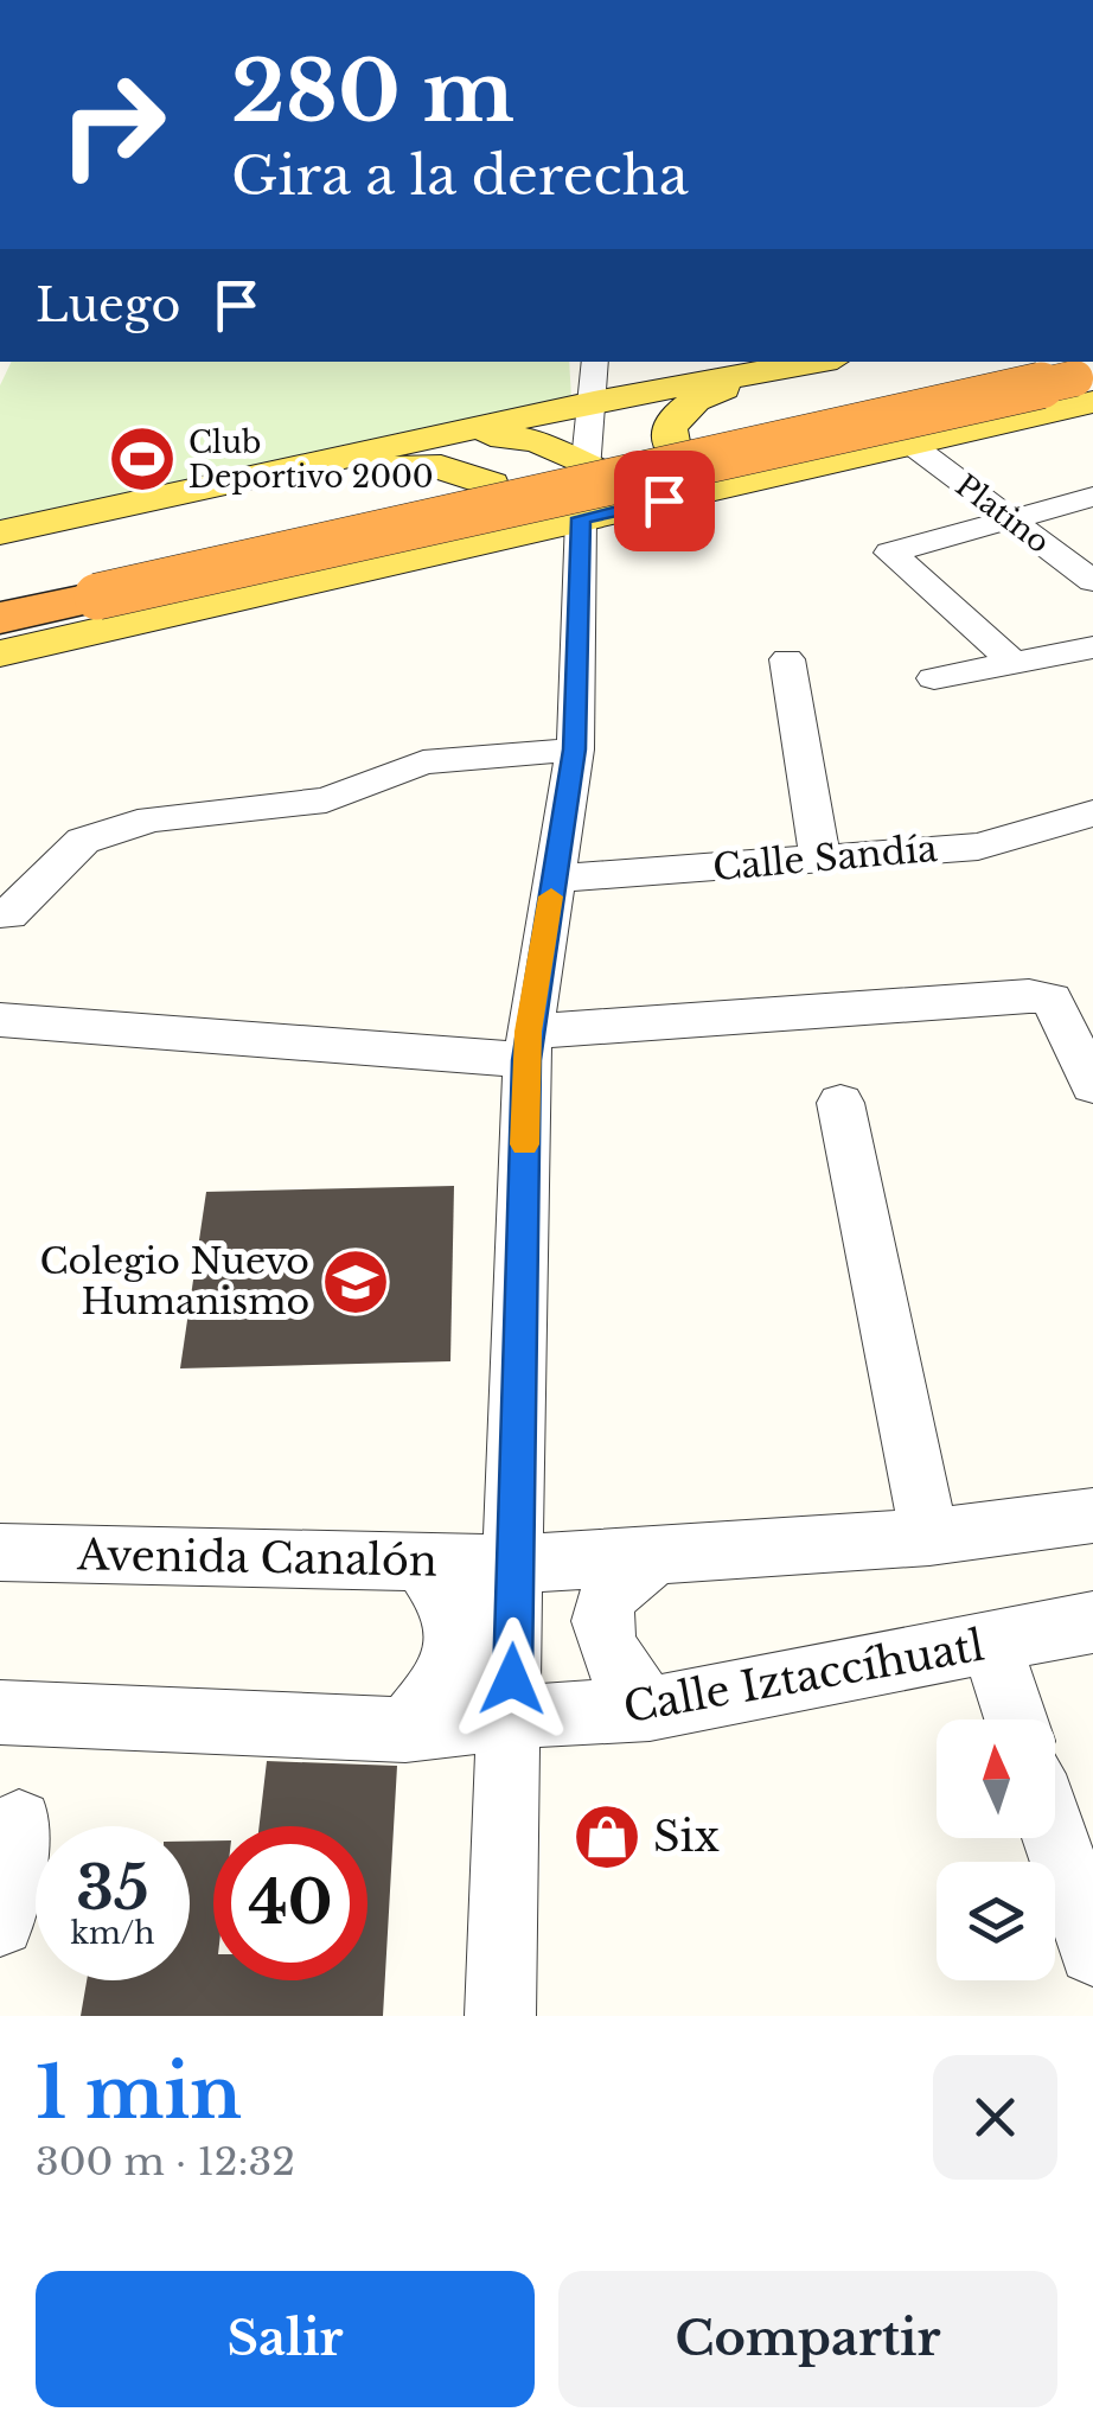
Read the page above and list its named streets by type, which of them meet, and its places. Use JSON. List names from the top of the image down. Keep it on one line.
{"streets":{"street":["Platino","Calle Sandía","Avenida Canalón","Calle Iztaccíhuatl"]},"places":{"sports":["Club Deportivo 2000"],"school or university":["Colegio Nuevo Humanismo"],"shop":["Six"]},"north":"top","page":{"turn":["280 m","Gira a la derecha"],"then":"Luego","speed":"35 km/h","limit":"40","heading":["1 min","300 m · 12:32"],"buttons":["Salir","Compartir"]}}
